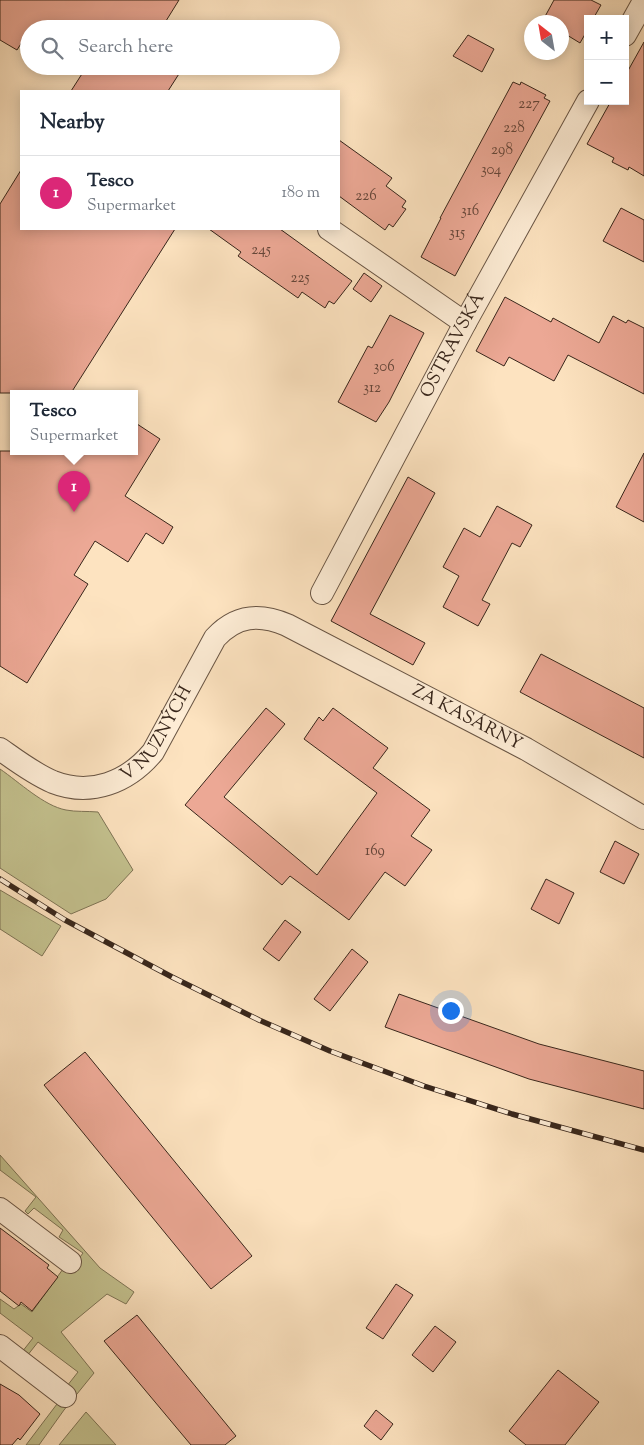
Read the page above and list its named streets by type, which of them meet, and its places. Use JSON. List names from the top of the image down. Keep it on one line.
{"streets":{"street":["OSTRAVSKÁ","ZA KASÁRNY","V NUZNÝCH"]},"crossings":[["ZA KASÁRNY","V NUZNÝCH"]],"house_numbers":["227","228","298","304","226","316","315","245","225","306","312","169"],"north":"top left","page":{"map_buttons":["+","−"],"search":"Search here","heading":"Nearby","list":[{"mark":"1","name":"Tesco","note":"Supermarket","value":"180 m"}],"popup":["Tesco","Supermarket"],"pins":"1"}}
